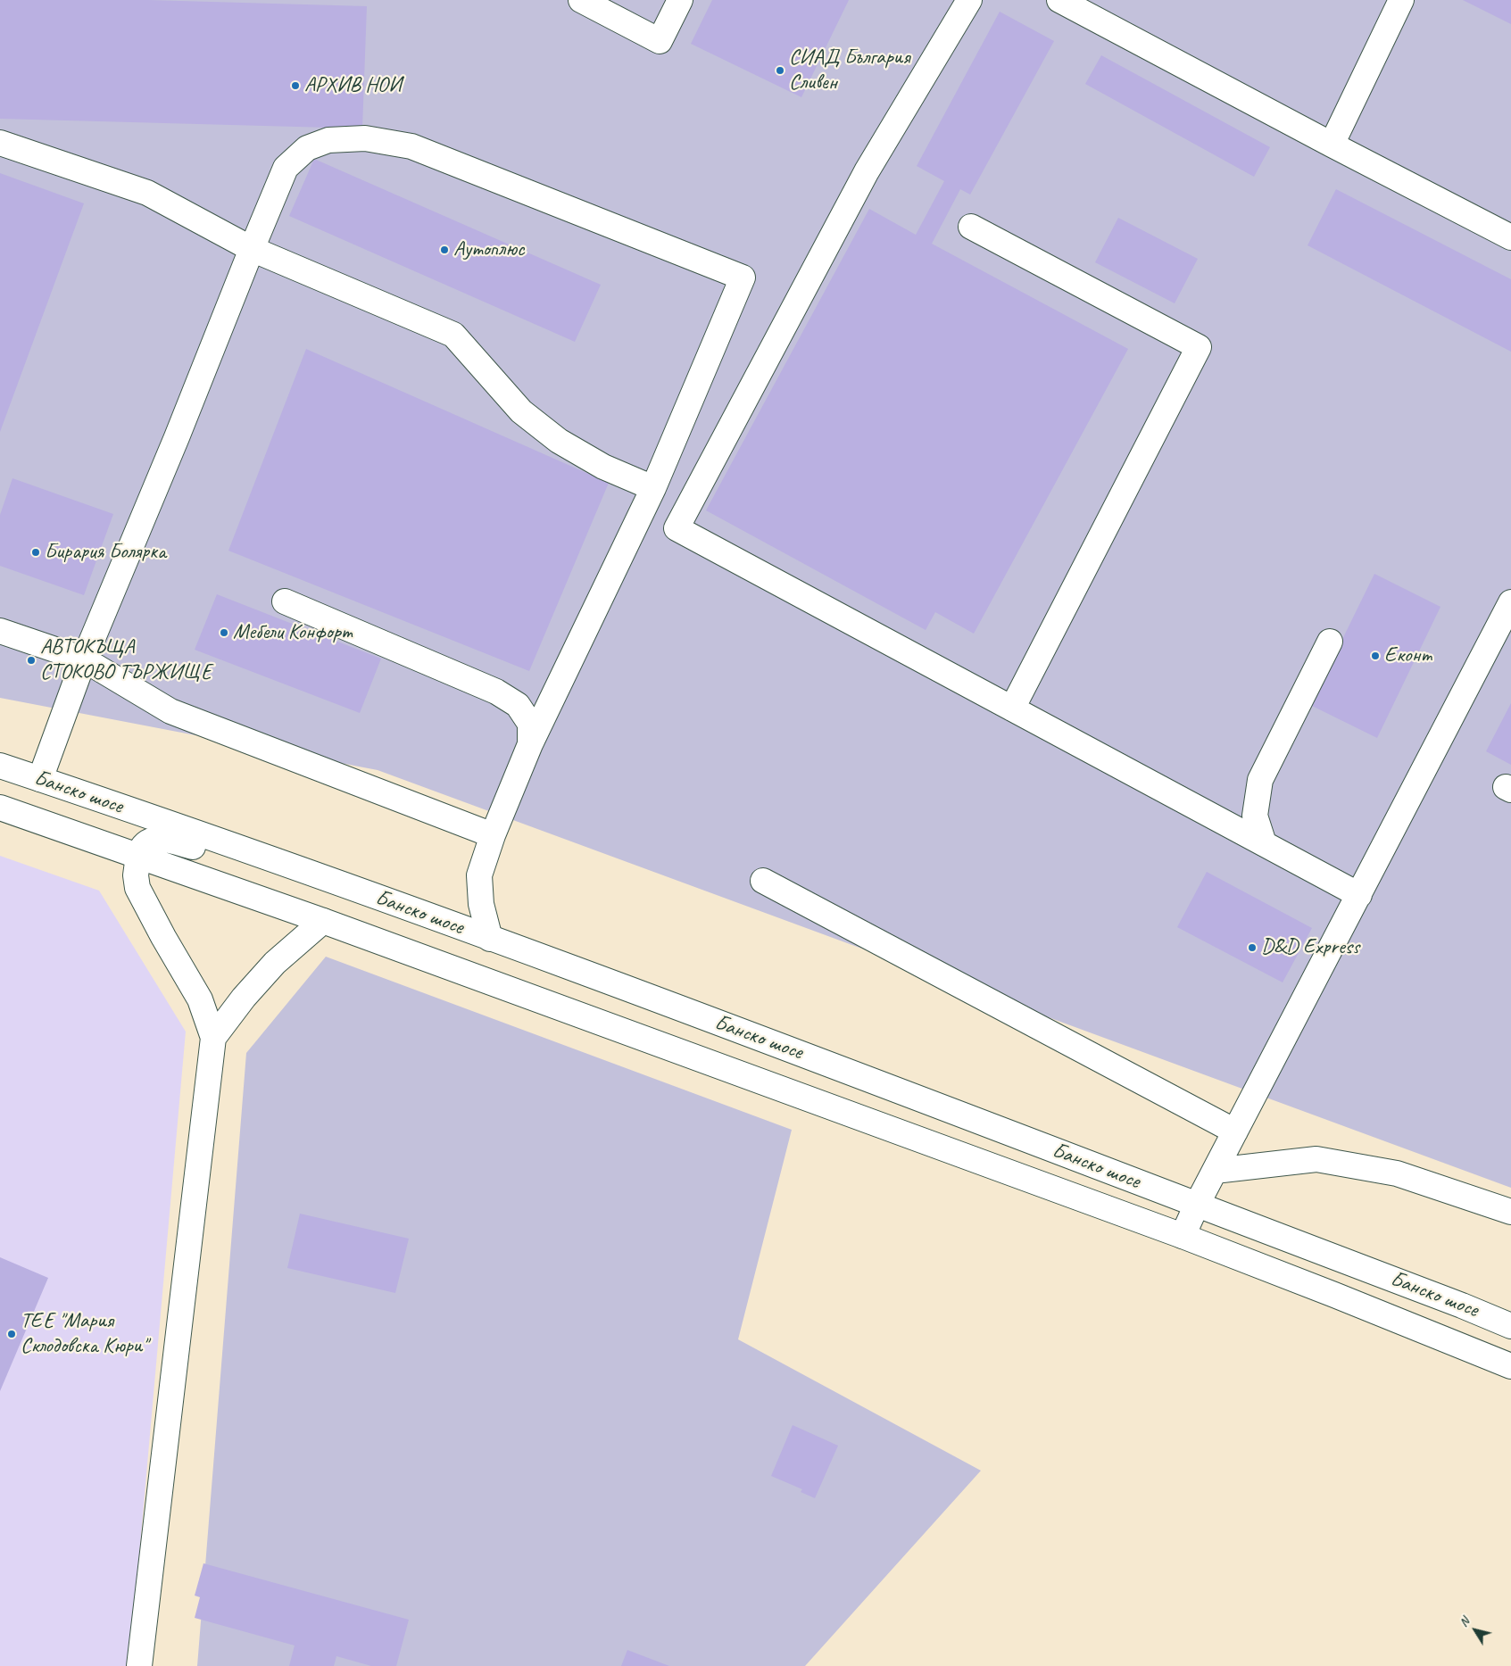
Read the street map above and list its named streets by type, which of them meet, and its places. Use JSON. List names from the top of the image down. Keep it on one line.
{"streets":{"main road":["Банско шосе"]},"places":["СИАД България Сливен","АРХИВ НОИ","Аутоплюс","Бирария Болярка","Мебели Конфорт","Еконт","АВТОКЪЩА СТОКОВО ТЪРЖИЩЕ","D&D Express","ТЕЕ \"Мария Склодовска Кюри\""],"north":"top left"}
